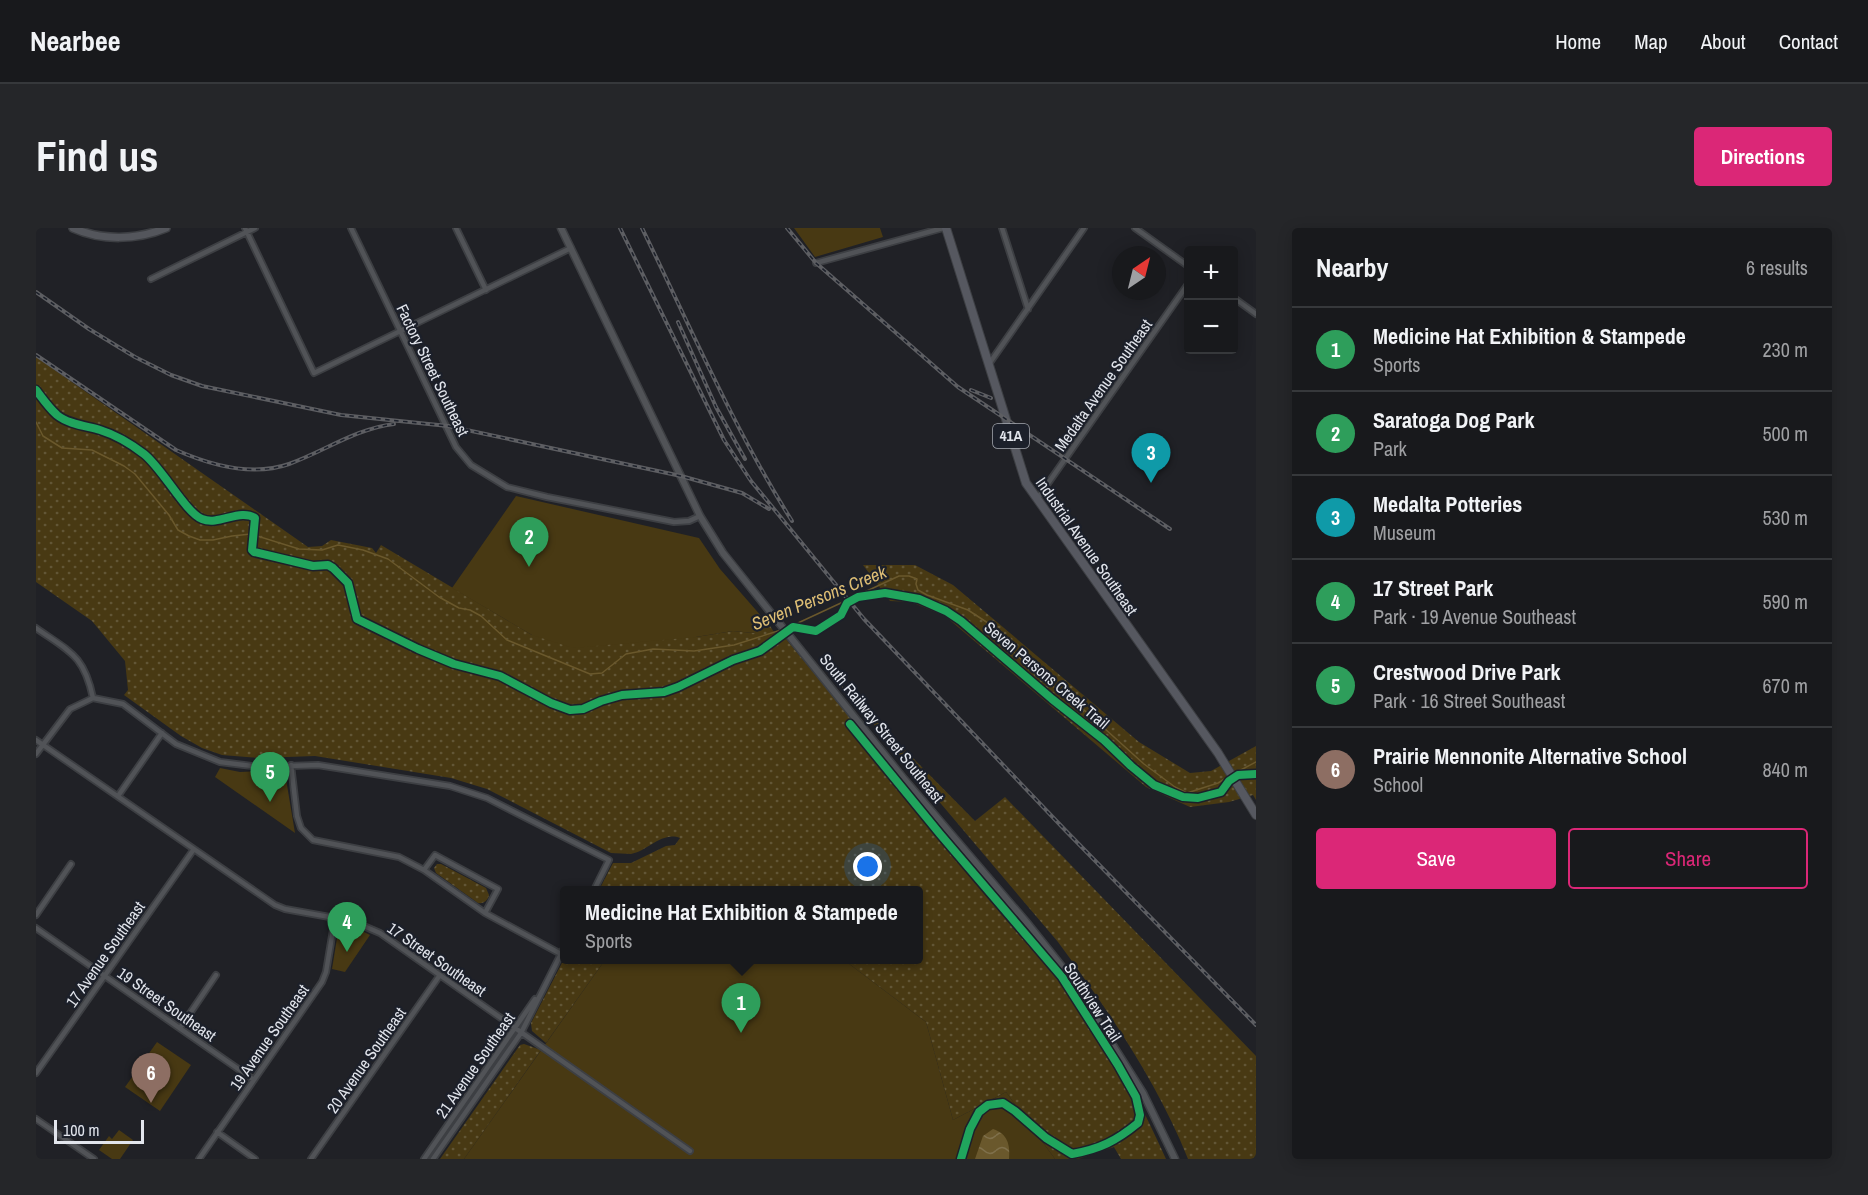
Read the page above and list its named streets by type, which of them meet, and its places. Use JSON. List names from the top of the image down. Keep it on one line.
{"streets":{"main road":["41A","Industrial Avenue Southeast"],"street":["Factory Street Southeast","Medalta Avenue Southeast","South Railway Street Southeast","17 Avenue Southeast","17 Street Southeast","19 Street Southeast","19 Avenue Southeast","20 Avenue Southeast","21 Avenue Southeast"],"cycle path":["Seven Persons Creek Trail","Southview Trail"]},"crossings":[["Factory Street Southeast","South Railway Street Southeast"],["Medalta Avenue Southeast","Industrial Avenue Southeast"],["17 Avenue Southeast","17 Street Southeast"],["17 Avenue Southeast","19 Street Southeast"],["17 Street Southeast","19 Avenue Southeast"],["17 Street Southeast","20 Avenue Southeast"],["17 Street Southeast","21 Avenue Southeast"],["19 Street Southeast","19 Avenue Southeast"]],"water":["Seven Persons Creek"],"scale_bar":"100 m","north":"top right","page":{"header":"Nearbee","nav":["Home","Map","About","Contact"],"buttons":["Directions",["Save","Share"]],"title":"Find us","heading":["Nearby","6 results"],"map_buttons":["+","−"],"list":[{"mark":"1","name":"Medicine Hat Exhibition & Stampede","note":"Sports","value":"230 m"},{"mark":"2","name":"Saratoga Dog Park","note":"Park","value":"500 m"},{"mark":"3","name":"Medalta Potteries","note":"Museum","value":"530 m"},{"mark":"4","name":"17 Street Park","note":"Park · 19 Avenue Southeast","value":"590 m"},{"mark":"5","name":"Crestwood Drive Park","note":"Park · 16 Street Southeast","value":"670 m"},{"mark":"6","name":"Prairie Mennonite Alternative School","note":"School","value":"840 m"}],"pins":["3","2","5","4","1","6"],"popup":["Medicine Hat Exhibition & Stampede","Sports"],"scale":"100 m"}}
